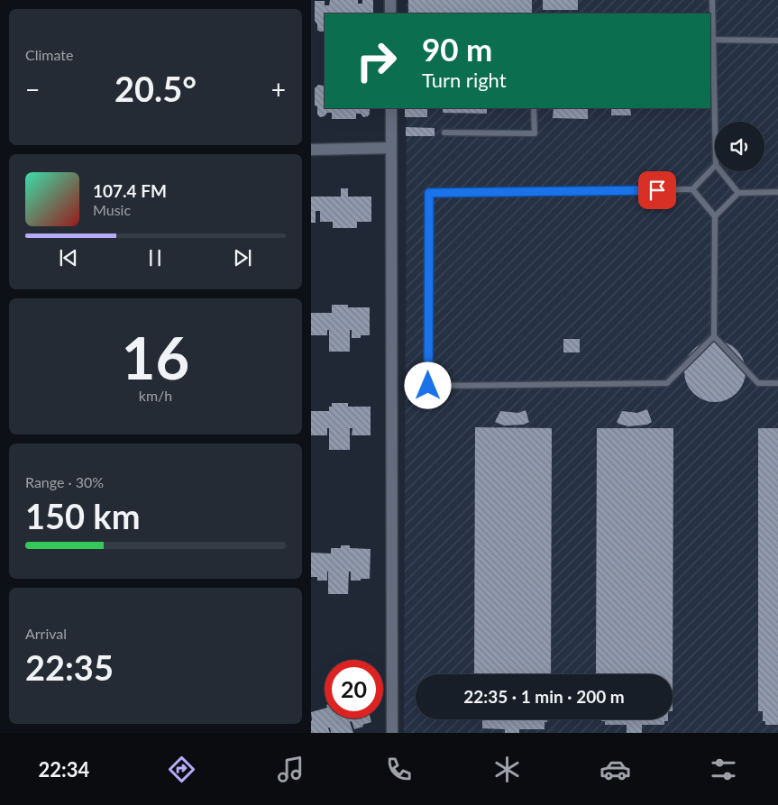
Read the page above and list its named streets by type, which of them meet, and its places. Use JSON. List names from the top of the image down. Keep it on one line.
{"page":{"tile":["Climate",["16","km/h"],["Range · 30%","150 km"],["Arrival","22:35"]],"turn":["90 m","Turn right"],"heat":["−","20.5°","+"],"song":["107.4 FM","Music"],"limit":"20","trip":"22:35 · 1 min · 200 m","tabs":"22:34"}}
